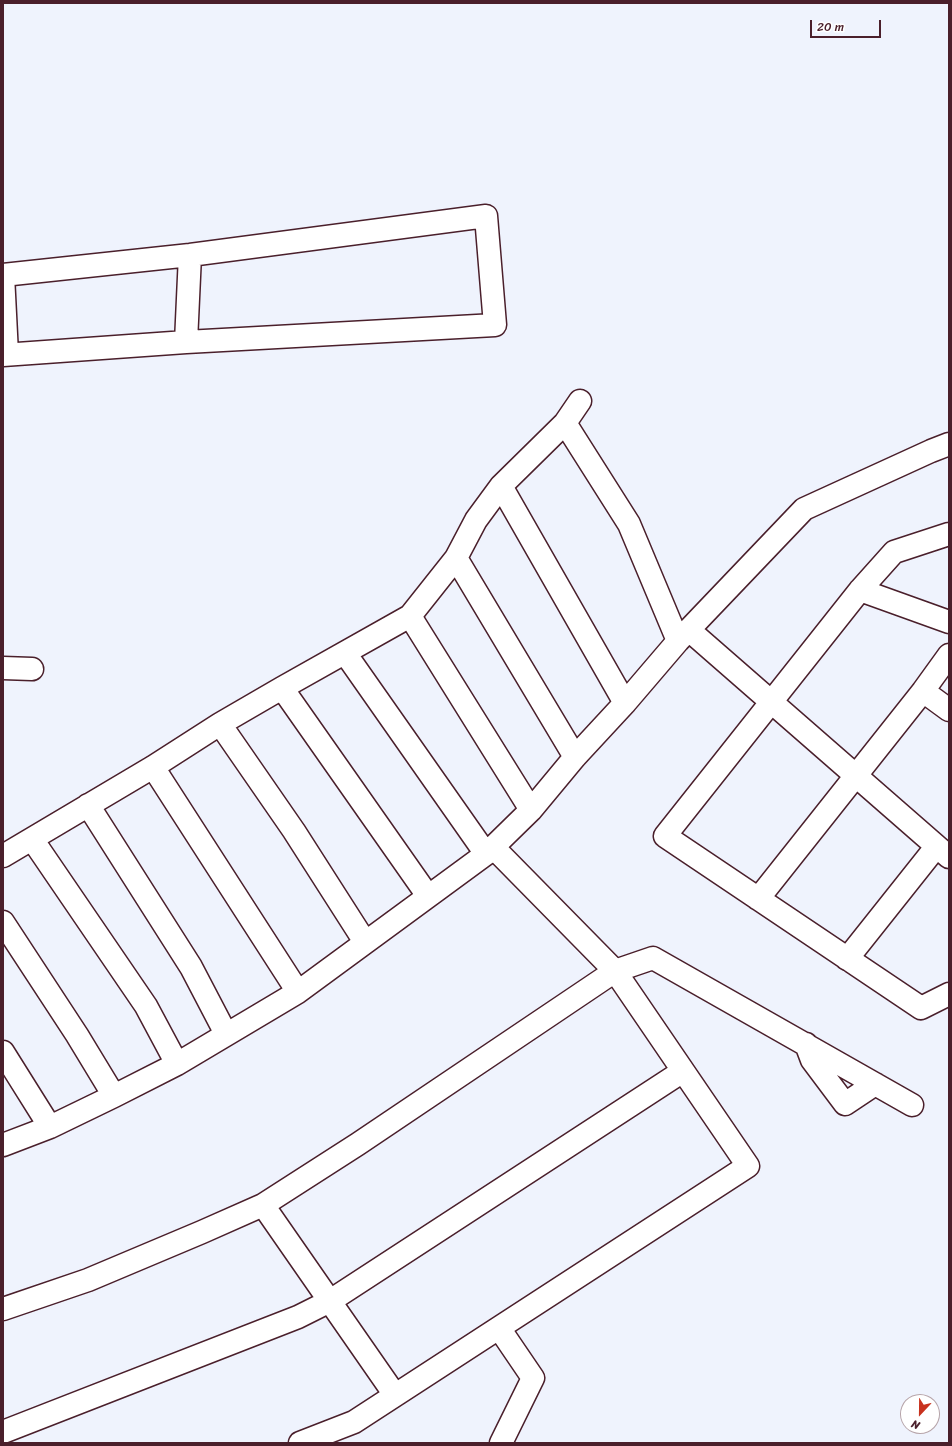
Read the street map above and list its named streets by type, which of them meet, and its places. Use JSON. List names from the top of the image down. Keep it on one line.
{"scale_bar":"20 m","north":"bottom"}
